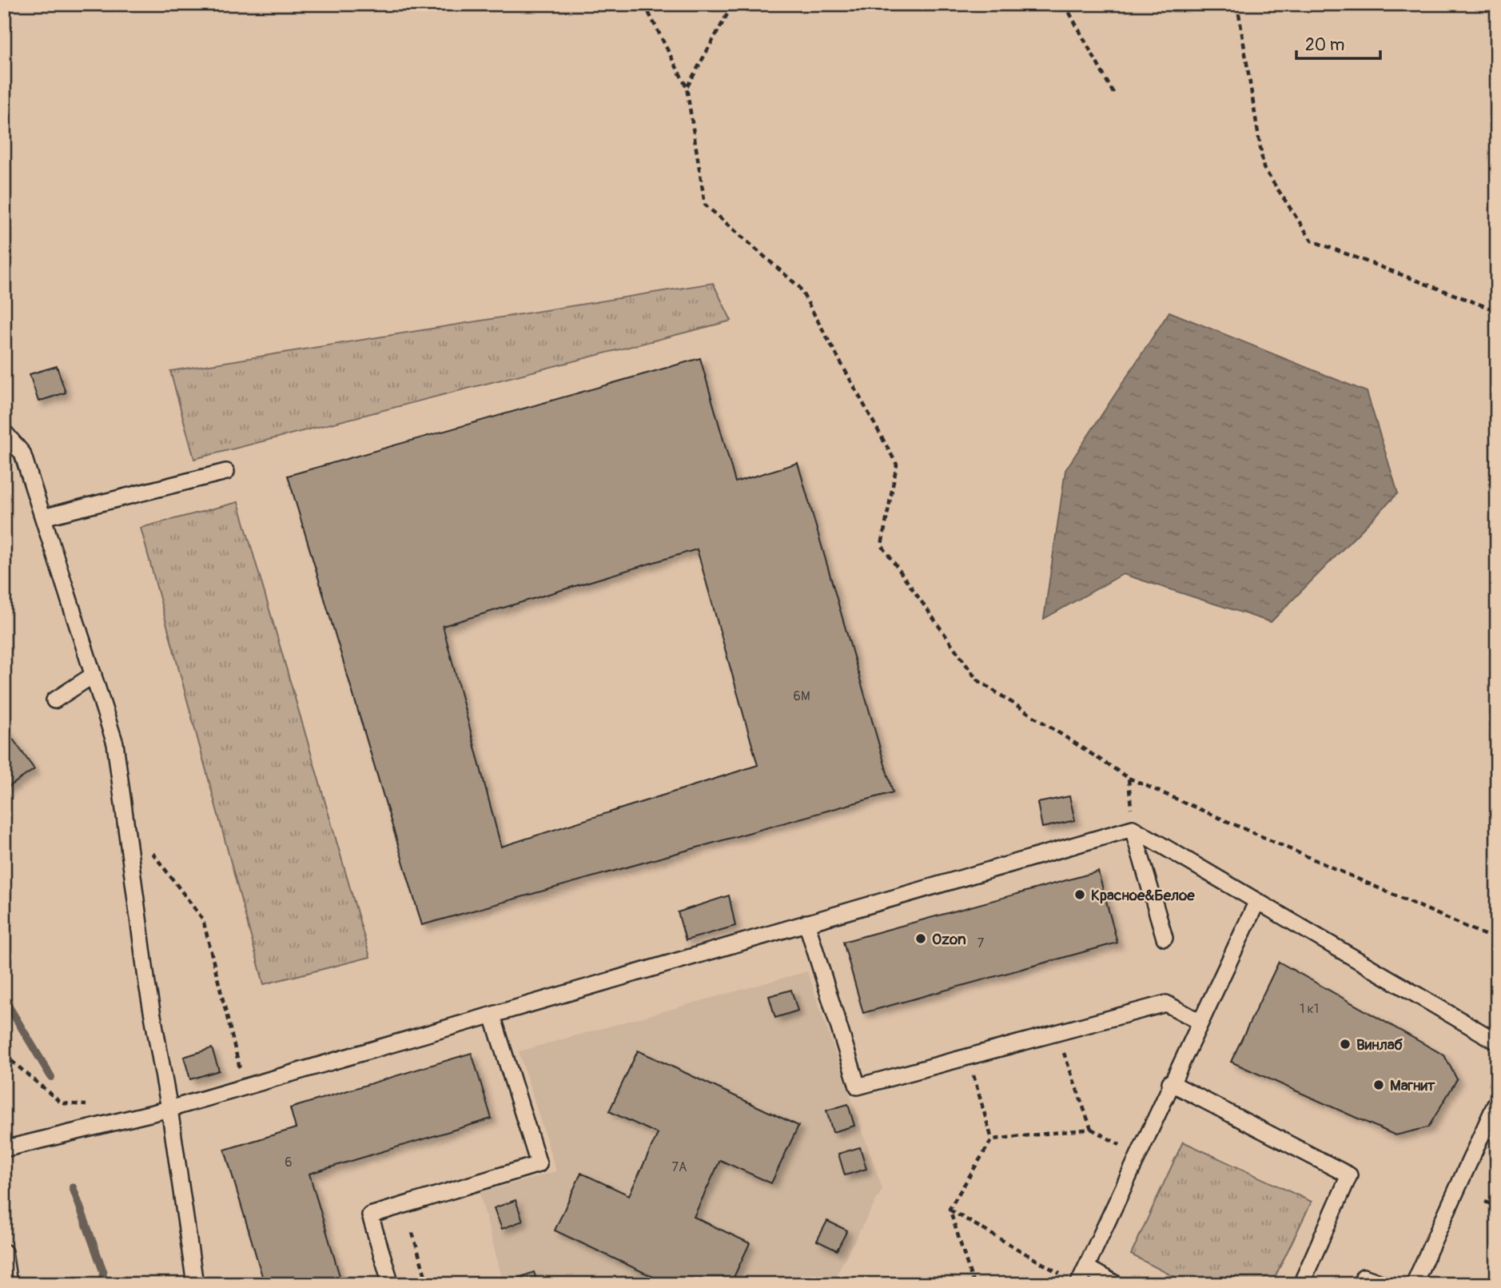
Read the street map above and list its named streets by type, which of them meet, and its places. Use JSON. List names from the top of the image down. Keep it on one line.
{"places":["Красное&Белое","Ozon","Винлаб","Магнит"],"house_numbers":["6М","7","1 к1","6","7А"],"scale_bar":"20 m"}
